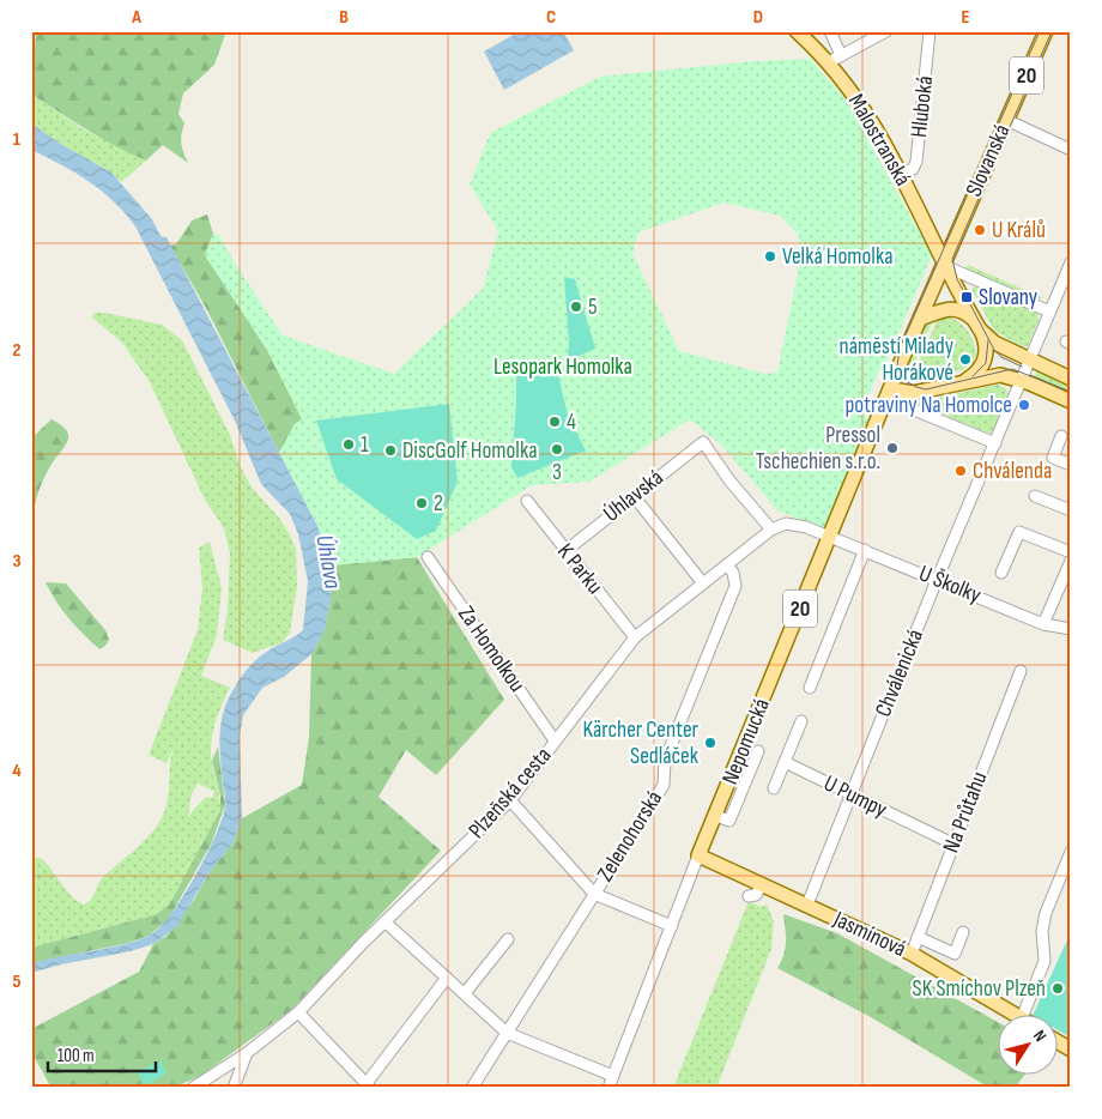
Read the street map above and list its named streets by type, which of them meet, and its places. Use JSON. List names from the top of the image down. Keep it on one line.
{"streets":{"main road":["20","Malostranská","Slovanská","Nepomucká","Jasmínová"],"street":["Hluboká","Úhlavská","K Parku","U Školky","Za Homolkou","Chválenická","Plzeňská cesta","U Pumpy","Na Průtahu","Zelenohorská"]},"crossings":[["20","Malostranská"],["20","Slovanská"],["20","Nepomucká"],["Hluboká","Malostranská"],["Úhlavská","K Parku"],["Úhlavská","Plzeňská cesta"],["K Parku","Plzeňská cesta"],["U Školky","Chválenická"],["U Školky","Nepomucká"],["Za Homolkou","Plzeňská cesta"],["Chválenická","U Pumpy"],["Chválenická","Jasmínová"],["Nepomucká","Jasmínová"],["Plzeňská cesta","Zelenohorská"],["U Pumpy","Na Průtahu"],["Na Průtahu","Jasmínová"]],"water":["Úhlava"],"parks":["Lesopark Homolka"],"places":{"other":["U Králů","Velká Homolka","5","náměstí Milady Horákové","potraviny Na Homolce","4","1","Pressol Tschechien s.r.o.","3","DiscGolf Homolka","Chválenda","2","Kärcher Center Sedláček","SK Smíchov Plzeň"],"transit":["Slovany"]},"scale_bar":"100 m","north":"top right","grid":{"columns":["A","B","C","D","E"],"rows":["1","2","3","4","5"]}}
